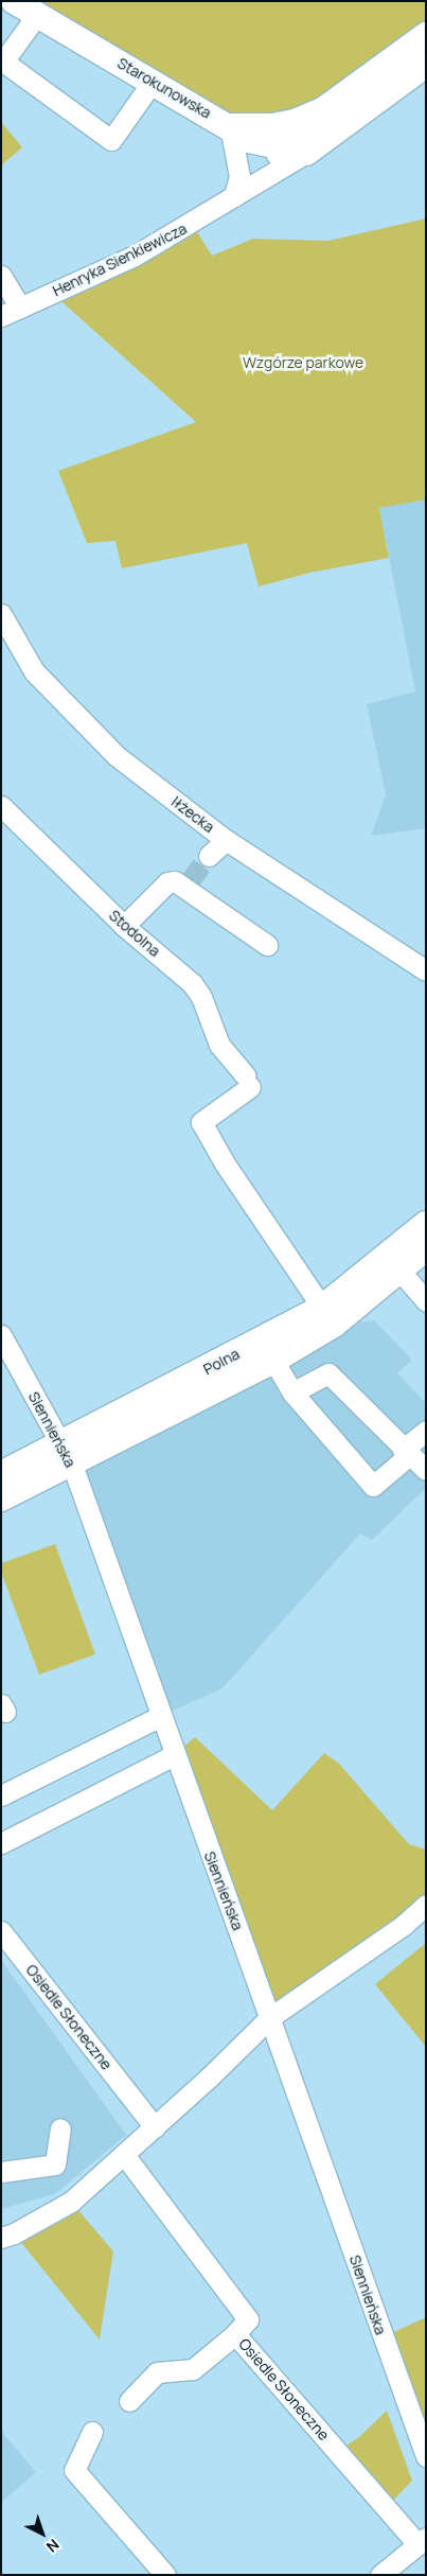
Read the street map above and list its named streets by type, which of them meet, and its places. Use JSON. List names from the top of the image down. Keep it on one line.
{"streets":{"street":["Starokunowska","Henryka Sienkiewicza","Iłżecka","Stodolna","Polna","Siennieńska","Osiedle Słoneczne"]},"crossings":[["Stodolna","Polna"],["Polna","Siennieńska"]],"parks":["Wzgórze parkowe"],"north":"bottom right"}
